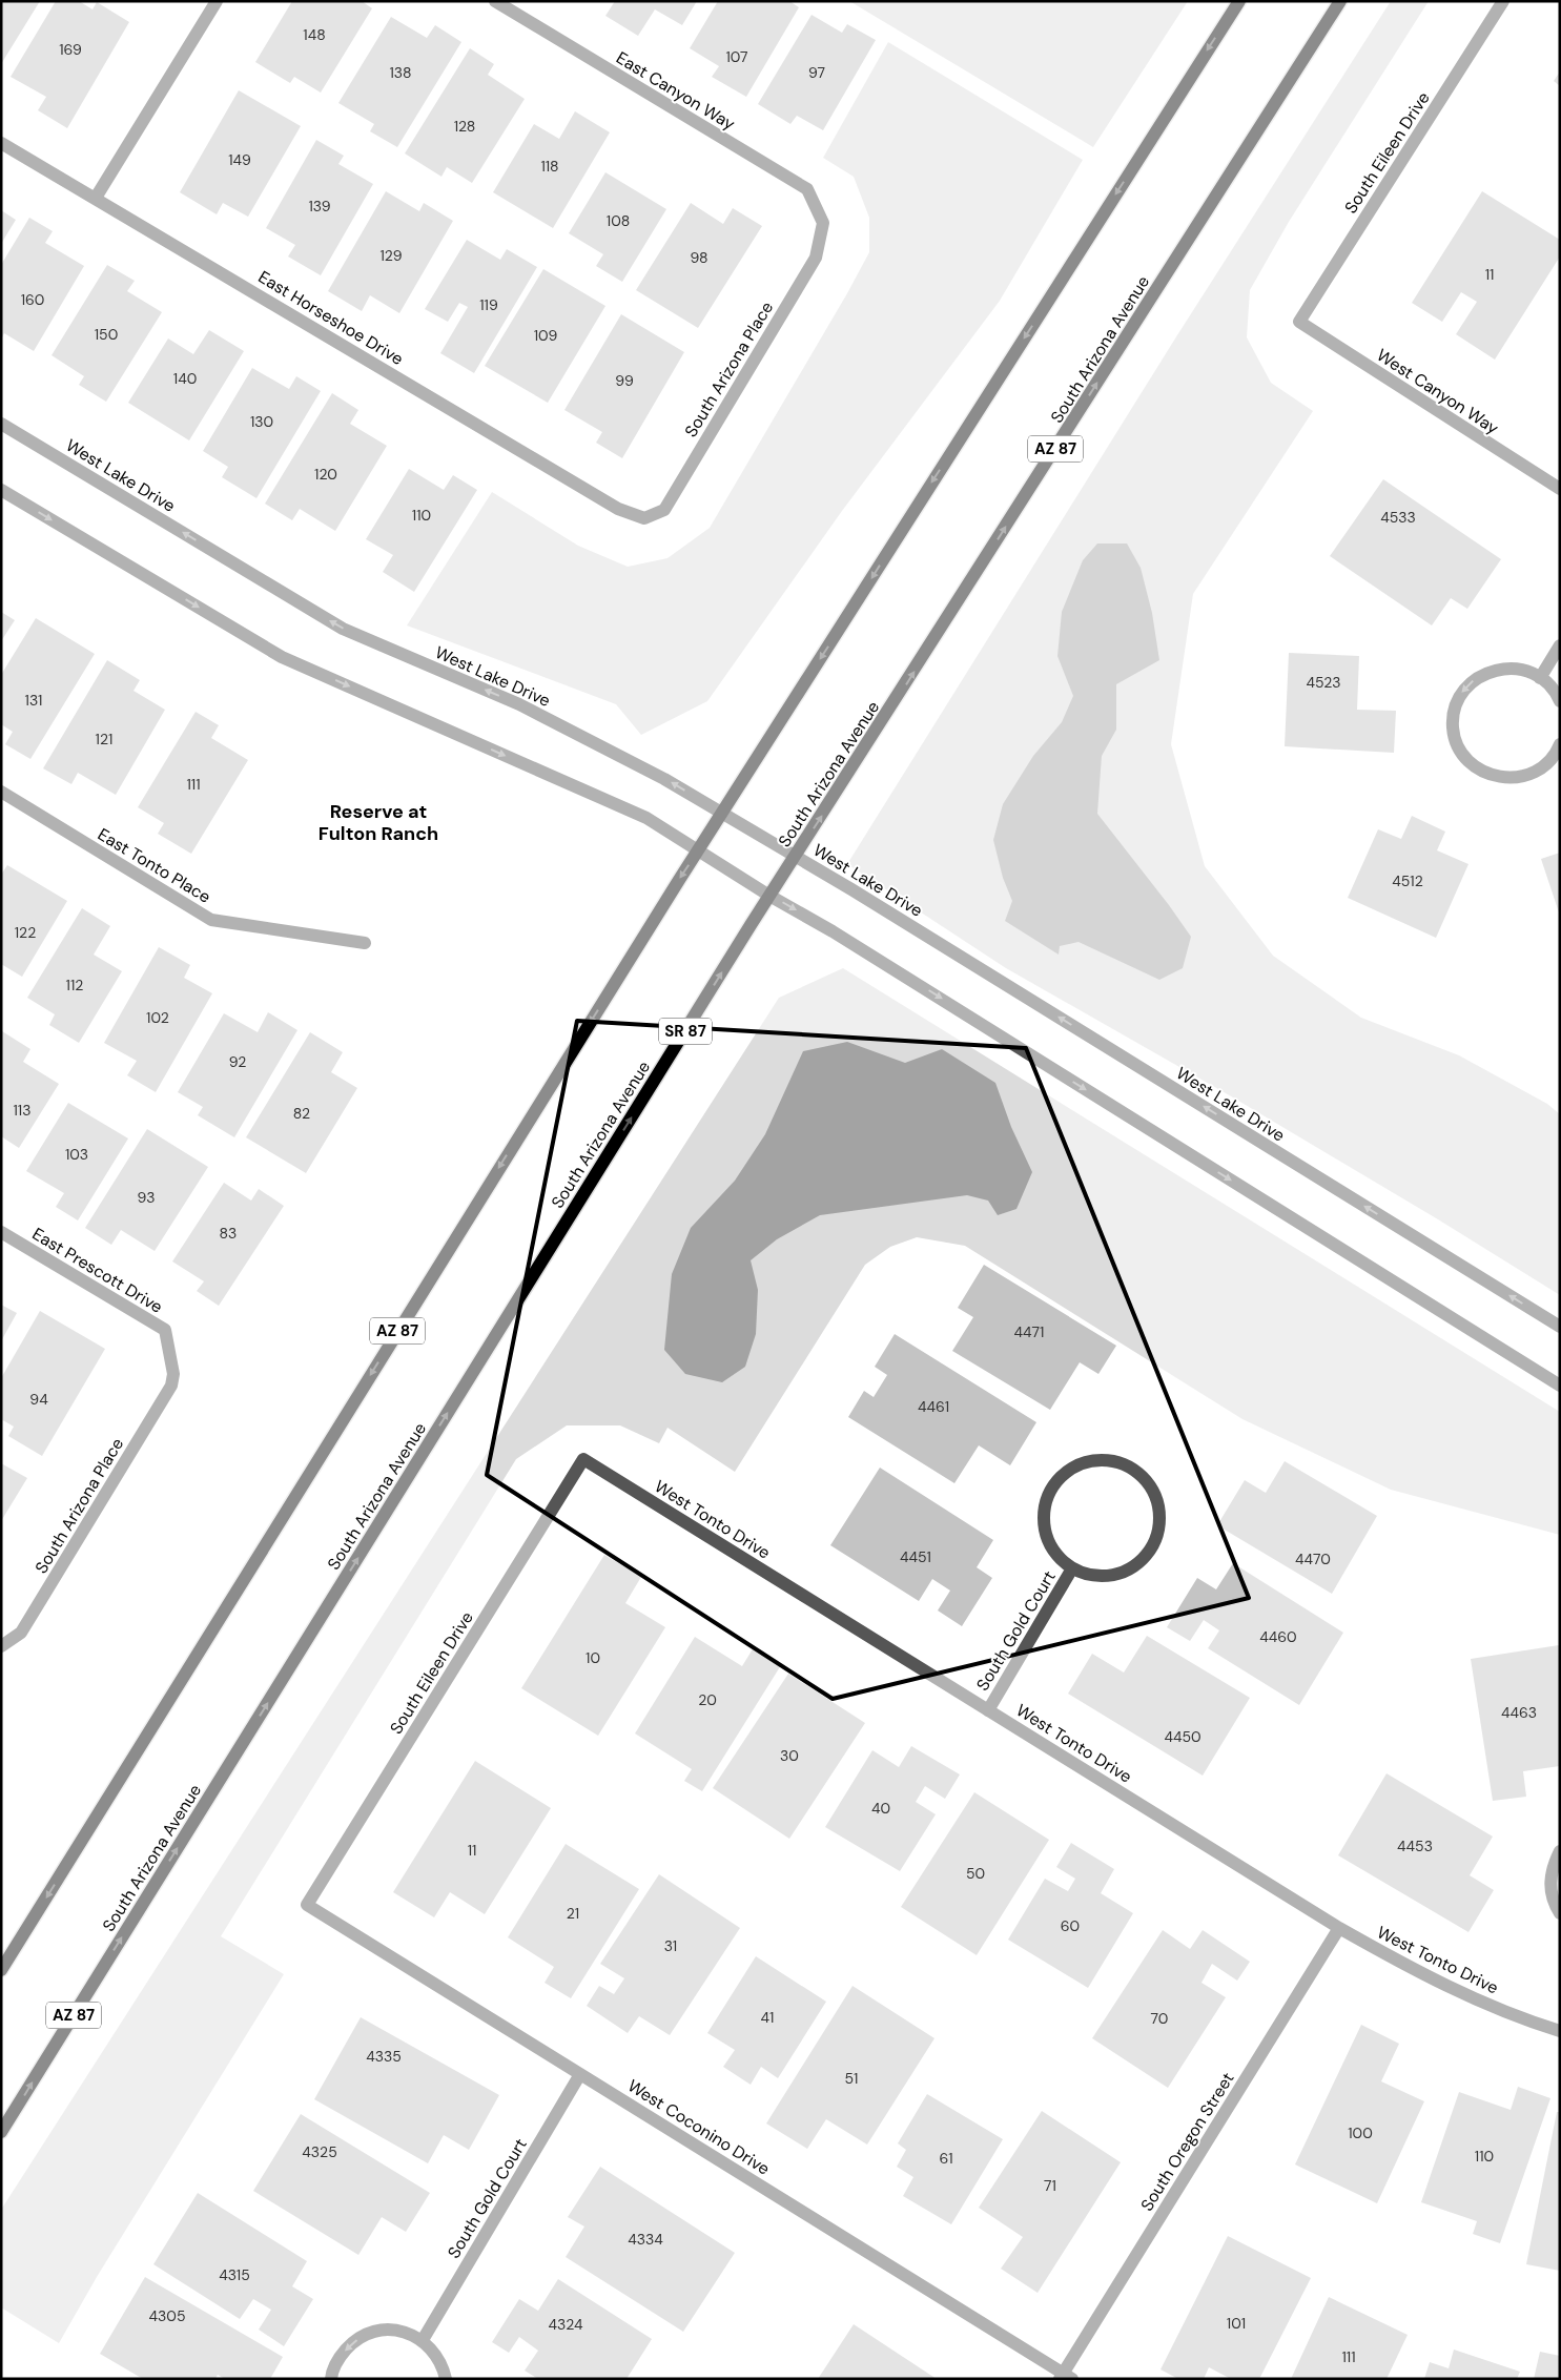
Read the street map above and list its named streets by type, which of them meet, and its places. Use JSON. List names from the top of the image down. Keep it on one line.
{"streets":{"main road":["South Arizona Avenue","AZ 87","SR 87"],"street":["East Canyon Way","South Eileen Drive","East Horseshoe Drive","South Arizona Place","West Canyon Way","West Lake Drive","East Tonto Place","East Prescott Drive","West Tonto Drive","South Gold Court","West Coconino Drive","South Oregon Street"]},"crossings":[["East Canyon Way","South Arizona Place"],["South Eileen Drive","West Canyon Way"],["South Eileen Drive","West Tonto Drive"],["South Eileen Drive","West Coconino Drive"],["East Horseshoe Drive","South Arizona Place"],["South Arizona Avenue","West Lake Drive"],["South Arizona Place","East Prescott Drive"],["AZ 87","West Lake Drive"],["West Tonto Drive","South Gold Court"],["West Tonto Drive","South Oregon Street"],["South Gold Court","West Coconino Drive"],["West Coconino Drive","South Oregon Street"]],"districts":["Reserve at Fulton Ranch"],"house_numbers":["148","169","107","138","97","128","149","118","139","108","129","98","11","160","119","150","109","140","99","130","120","110","4533","4523","131","121","111","4512","122","112","102","92","113","82","103","93","83","4471","94","4461","4451","4470","4460","10","20","4463","4450","30","40","4453","11","50","21","60","31","41","70","4335","51","100","4325","110","61","71","4334","4315","4305","101","4324","111"]}
